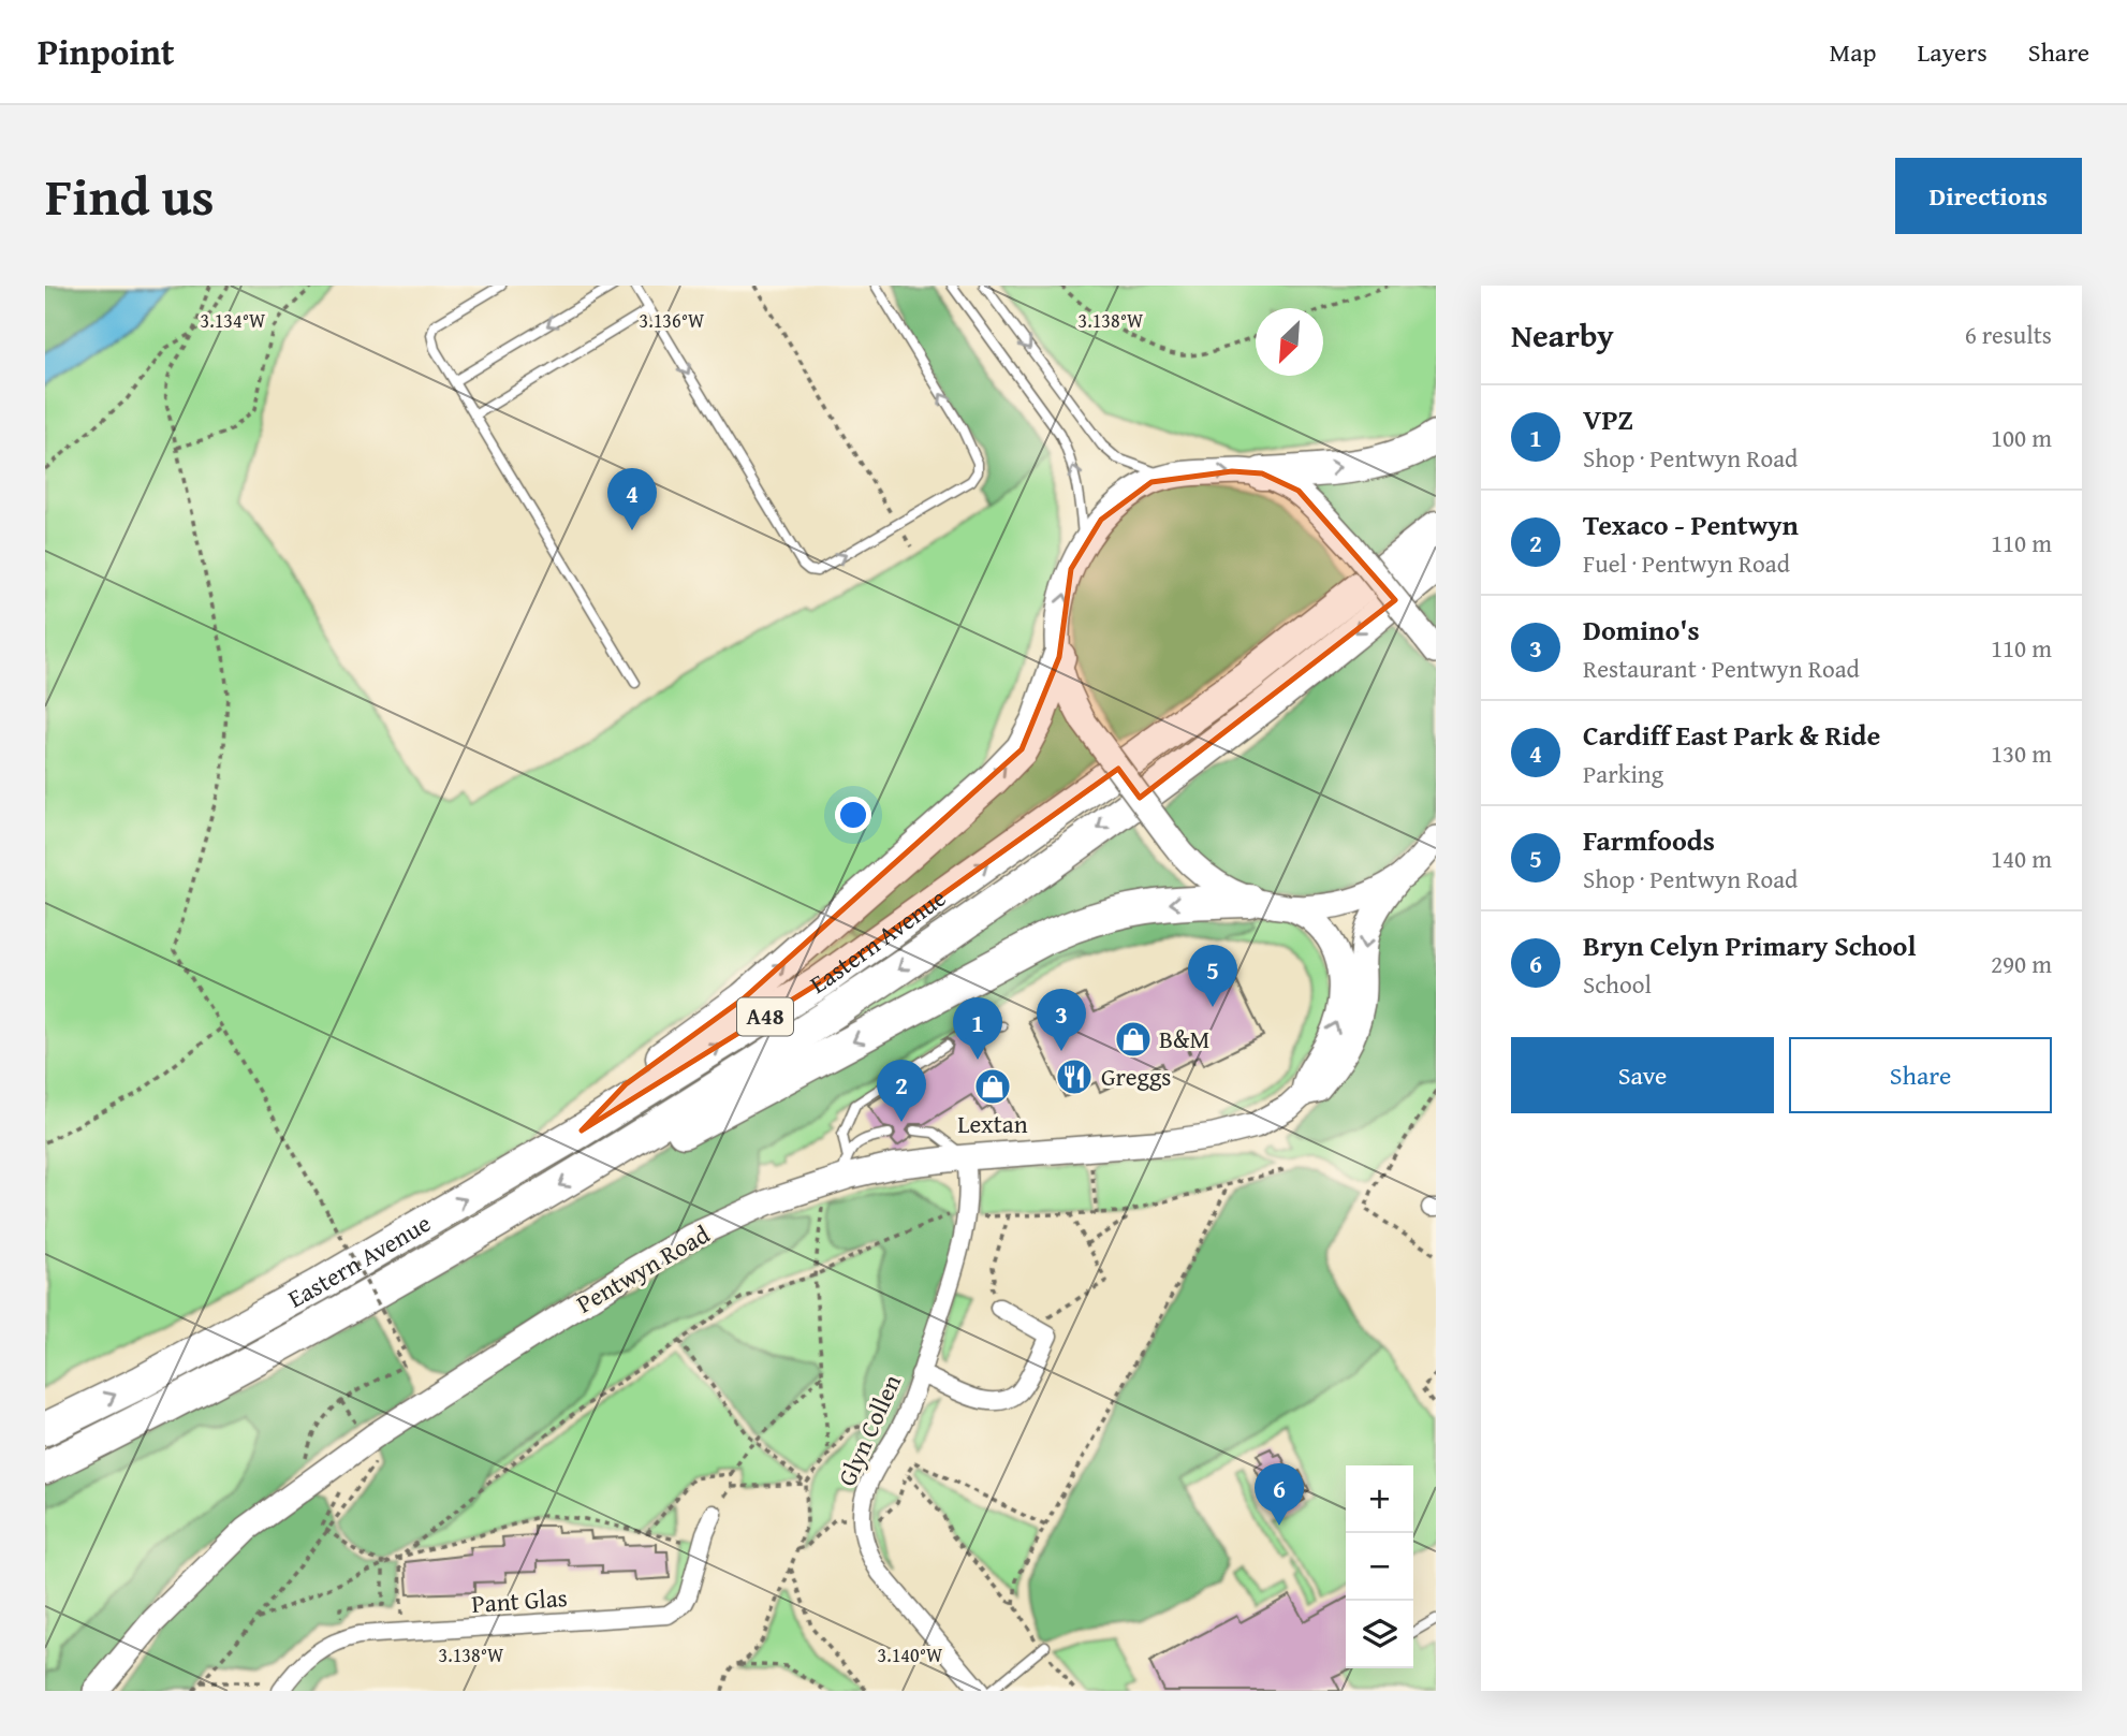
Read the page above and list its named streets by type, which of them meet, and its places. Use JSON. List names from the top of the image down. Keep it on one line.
{"streets":{"highway":["Eastern Avenue","A48"],"street":["Pentwyn Road","Glyn Collen","Pant Glas"]},"crossings":[["Pentwyn Road","Glyn Collen"]],"places":{"shop":["B&M","Lextan"],"restaurant":["Greggs"]},"north":"bottom left","page":{"header":"Pinpoint","nav":["Map","Layers","Share"],"title":"Find us","buttons":["Directions",["Save","Share"]],"heading":["Nearby","6 results"],"list":[{"mark":"1","name":"VPZ","note":"Shop · Pentwyn Road","value":"100 m"},{"mark":"2","name":"Texaco - Pentwyn","note":"Fuel · Pentwyn Road","value":"110 m"},{"mark":"3","name":"Domino's","note":"Restaurant · Pentwyn Road","value":"110 m"},{"mark":"4","name":"Cardiff East Park & Ride","note":"Parking","value":"130 m"},{"mark":"5","name":"Farmfoods","note":"Shop · Pentwyn Road","value":"140 m"},{"mark":"6","name":"Bryn Celyn Primary School","note":"School","value":"290 m"}],"pins":["4","5","3","1","2","6"],"map_buttons":["+","−"]},"coordinates":["3.134°W","3.136°W","3.138°W","3.140°W"]}
